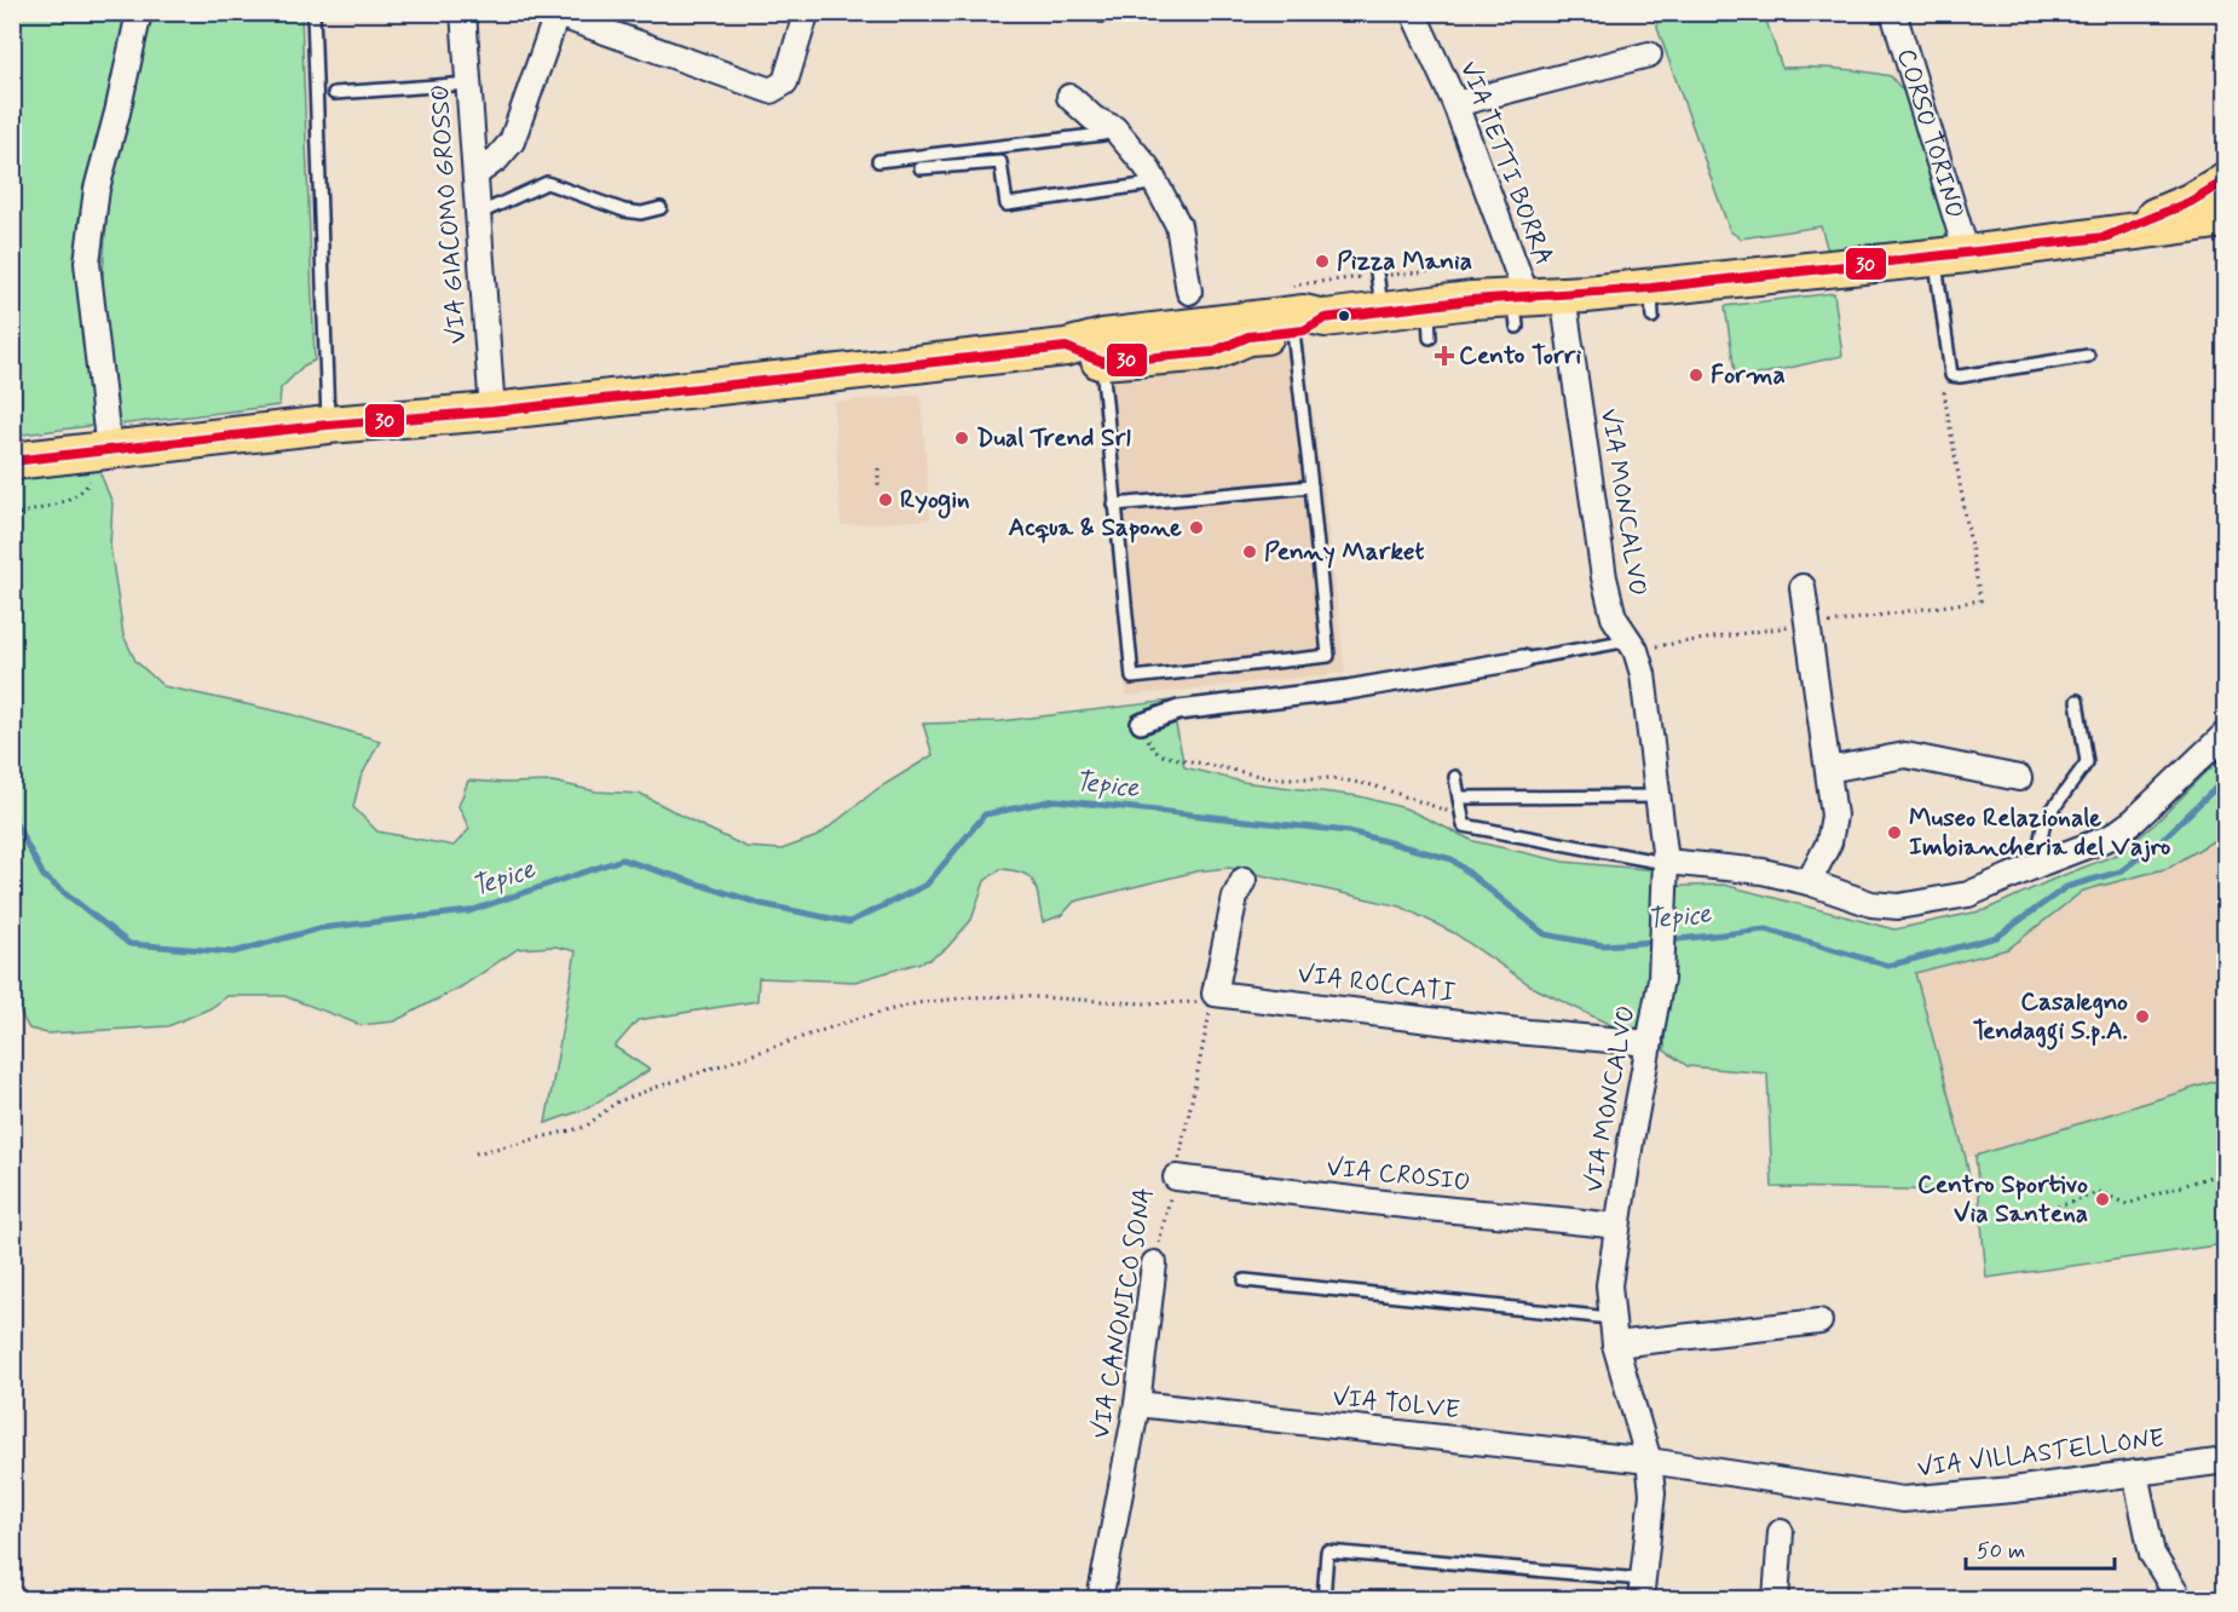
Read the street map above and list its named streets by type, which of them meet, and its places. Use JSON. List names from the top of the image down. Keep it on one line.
{"streets":{"main road":["CORSO TORINO"],"street":["VIA TETTI BORRA","VIA GIACOMO GROSSO","VIA MONCALVO","VIA ROCCATI","VIA CROSIO","VIA CANONICO SONA","VIA TOLVE","VIA VILLASTELLONE"]},"crossings":[["CORSO TORINO","VIA TETTI BORRA"],["CORSO TORINO","VIA GIACOMO GROSSO"],["CORSO TORINO","VIA MONCALVO"],["VIA MONCALVO","VIA ROCCATI"],["VIA MONCALVO","VIA CROSIO"],["VIA MONCALVO","VIA TOLVE"],["VIA MONCALVO","VIA VILLASTELLONE"],["VIA ROCCATI","VIA CANONICO SONA"],["VIA CROSIO","VIA CANONICO SONA"],["VIA CANONICO SONA","VIA TOLVE"],["VIA TOLVE","VIA VILLASTELLONE"]],"water":["Tepice"],"places":{"other":["Pizza Mania","Forma","Dual Trend Srl","Ryogin","Acqua & Sapone","Penny Market","Museo Relazionale Imbiancheria del Vajro","Casalegno Tendaggi S.p.A.","Centro Sportivo Via Santena"],"health":["Cento Torri"]},"lines":["transit line 30"],"scale_bar":"50 m"}
